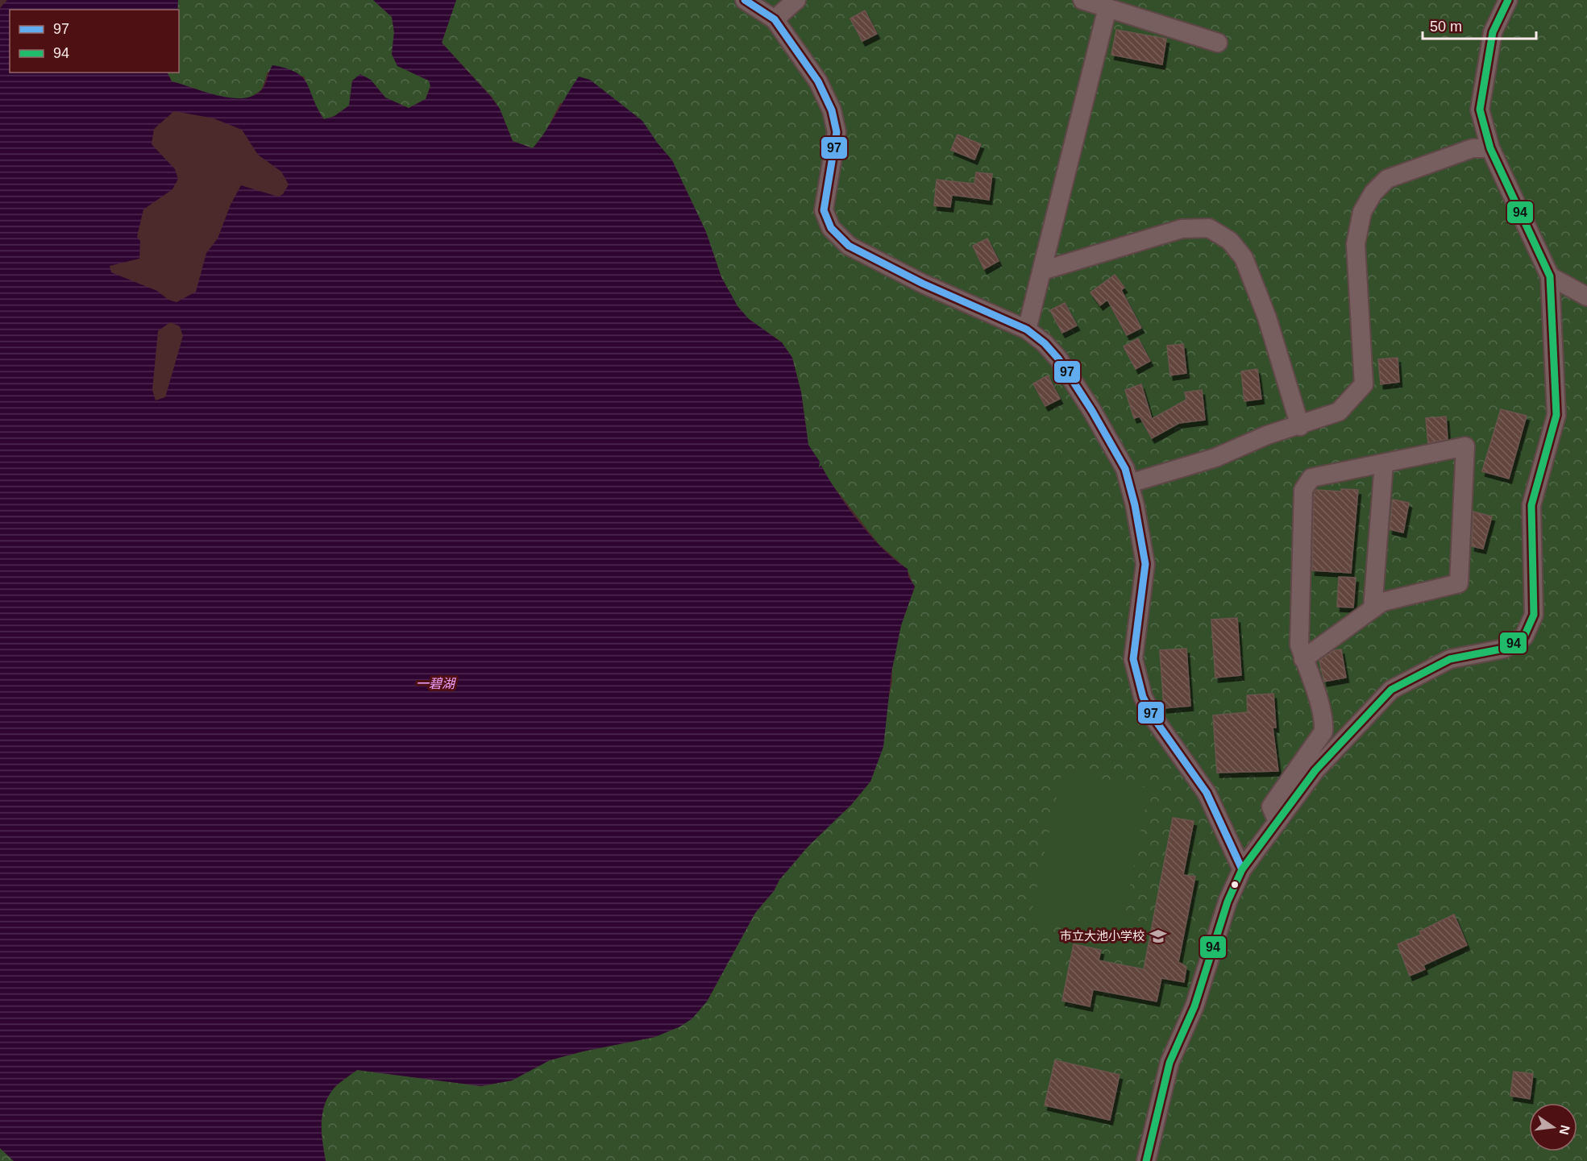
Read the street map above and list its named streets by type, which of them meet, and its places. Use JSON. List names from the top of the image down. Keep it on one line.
{"water":["一碧湖"],"places":{"school or university":["市立大池小学校"]},"lines":["transit line 97","transit line 94"],"legend":["97","94"],"scale_bar":"50 m","north":"right"}
